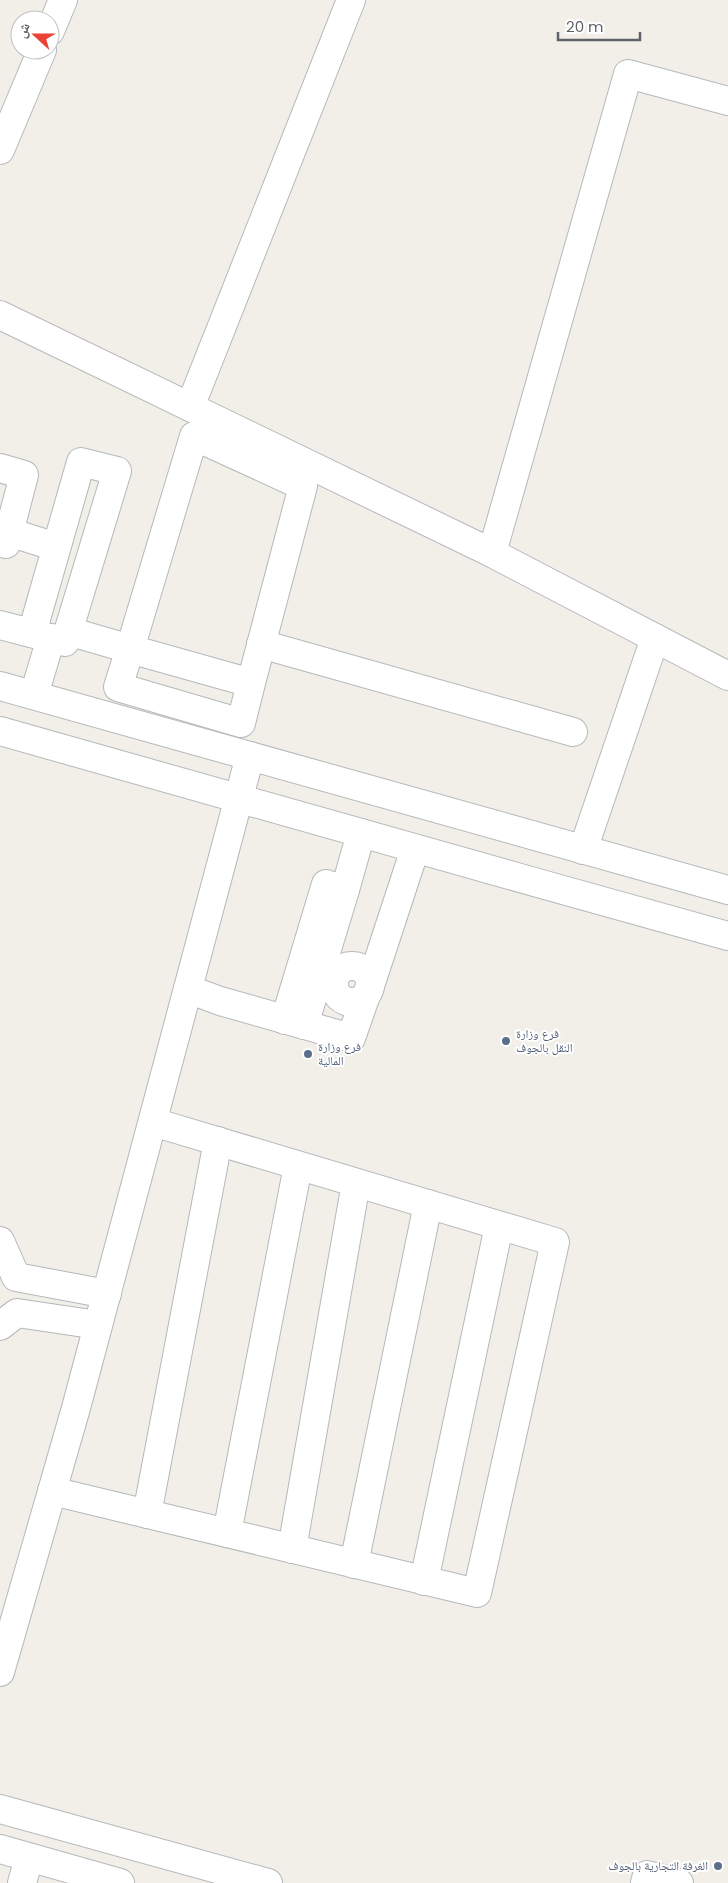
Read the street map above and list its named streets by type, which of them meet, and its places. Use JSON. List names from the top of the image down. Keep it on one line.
{"places":["فرع وزارة النقل بالجوف","فرع وزارة المالية","الغرفة التجارية بالجوف"],"scale_bar":"20 m","north":"left"}
